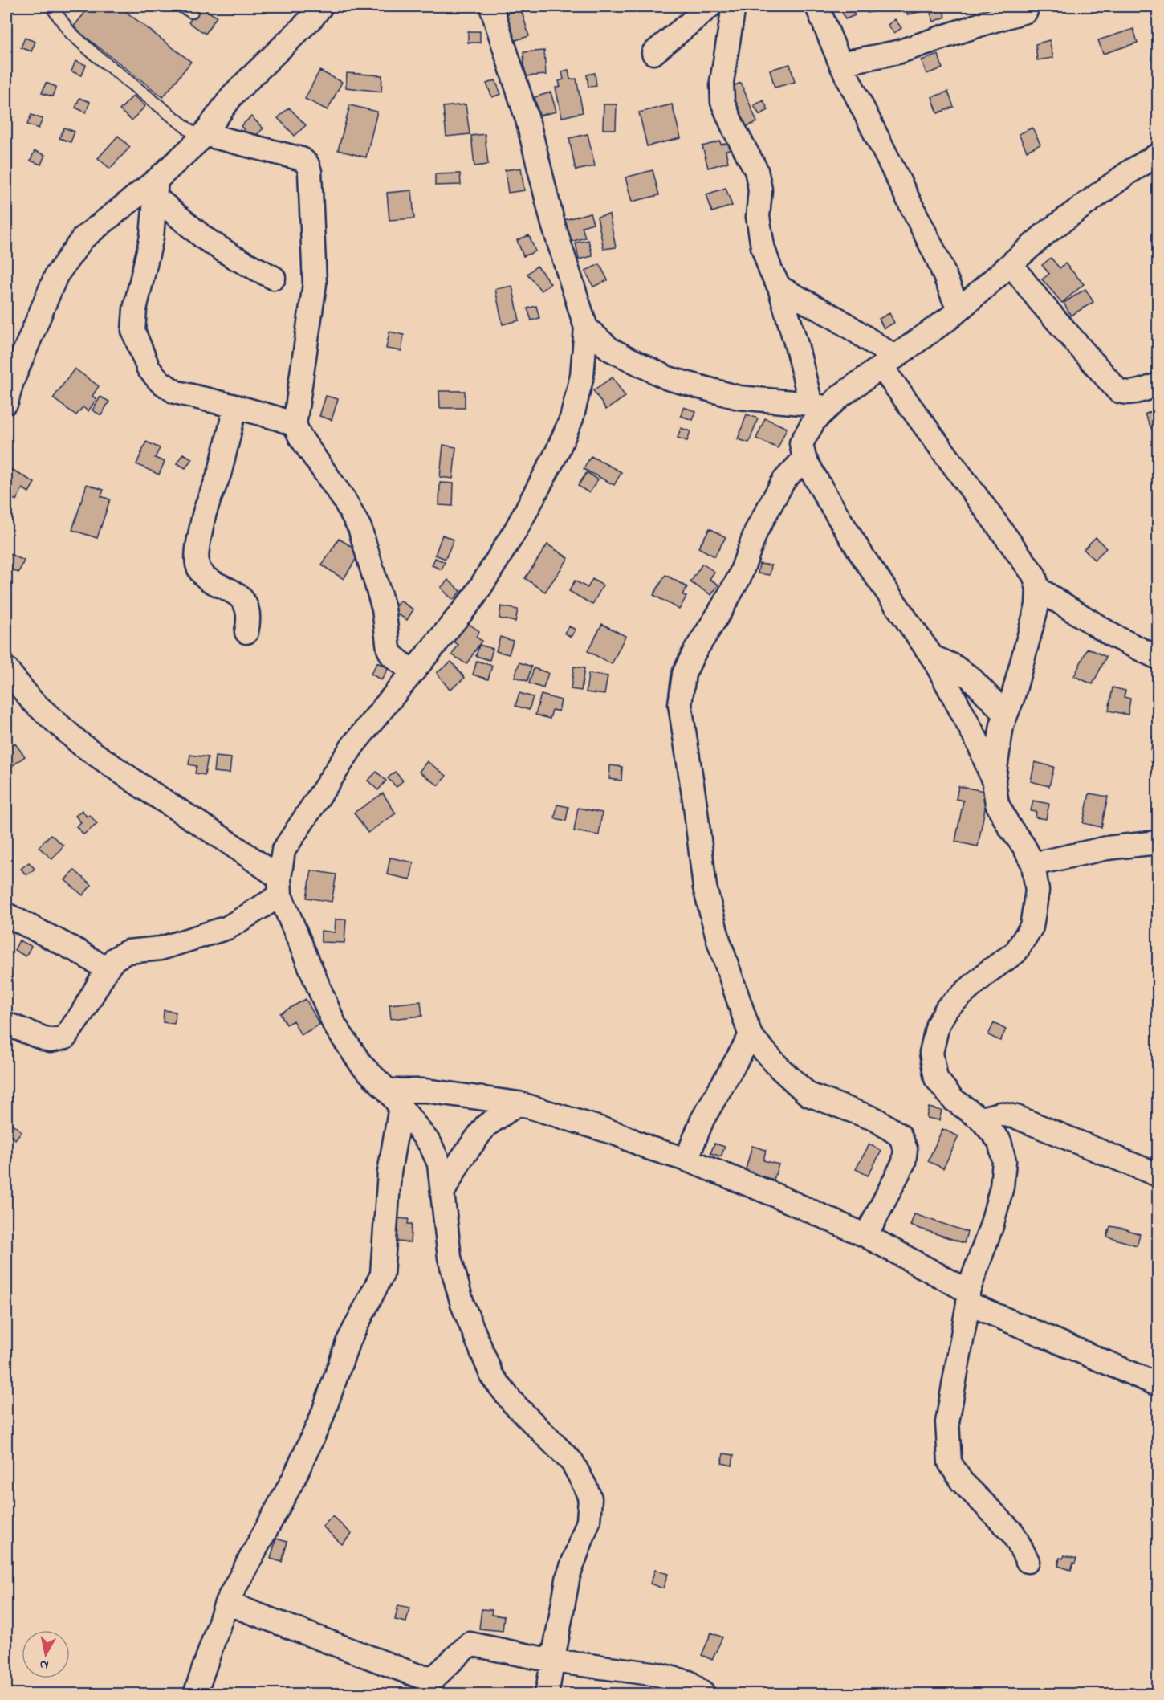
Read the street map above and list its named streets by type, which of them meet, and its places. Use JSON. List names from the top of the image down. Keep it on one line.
{"north":"bottom"}
